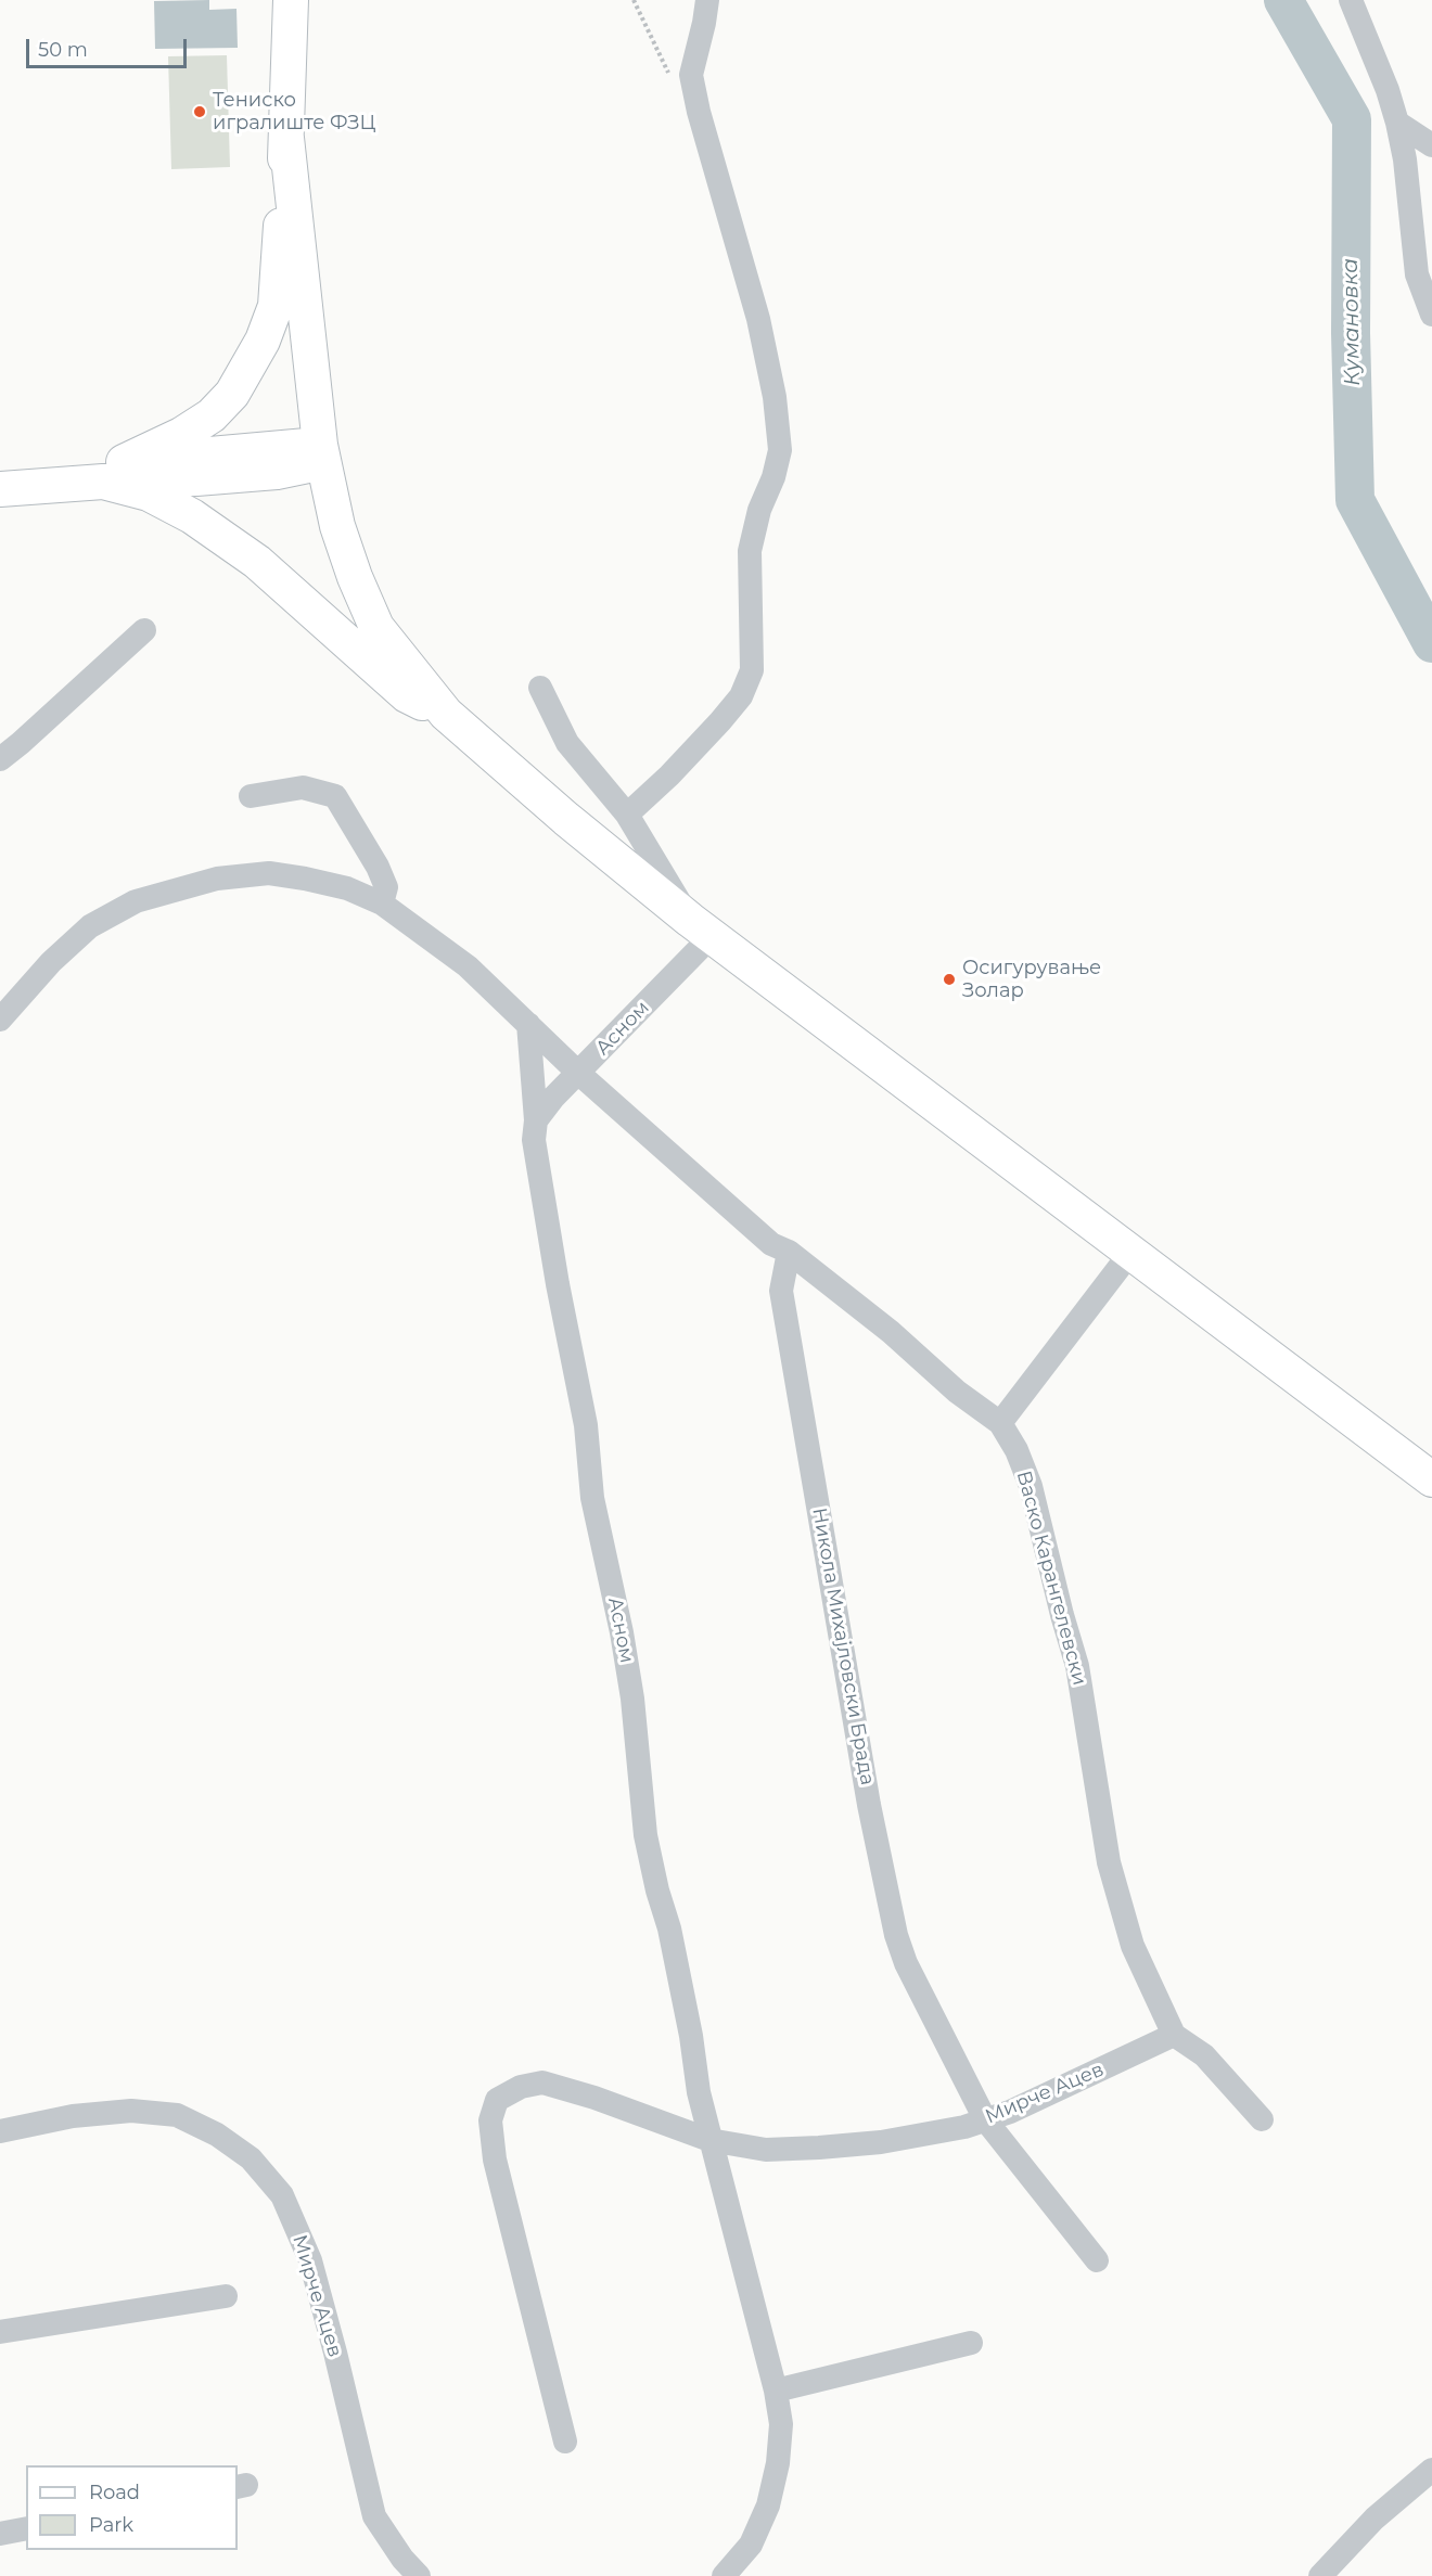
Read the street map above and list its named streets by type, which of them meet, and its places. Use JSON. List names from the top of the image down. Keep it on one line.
{"streets":{"street":["Асном","Васко Карангелевски","Никола Михајловски Брада","Мирче Ацев"]},"crossings":[["Асном","Мирче Ацев"],["Васко Карангелевски","Никола Михајловски Брада"],["Васко Карангелевски","Мирче Ацев"],["Никола Михајловски Брада","Мирче Ацев"]],"water":["Кумановка"],"places":["Тениско игралиште ФЗЦ","Осигурување Золар"],"legend":["Road","Park"],"scale_bar":"50 m"}
